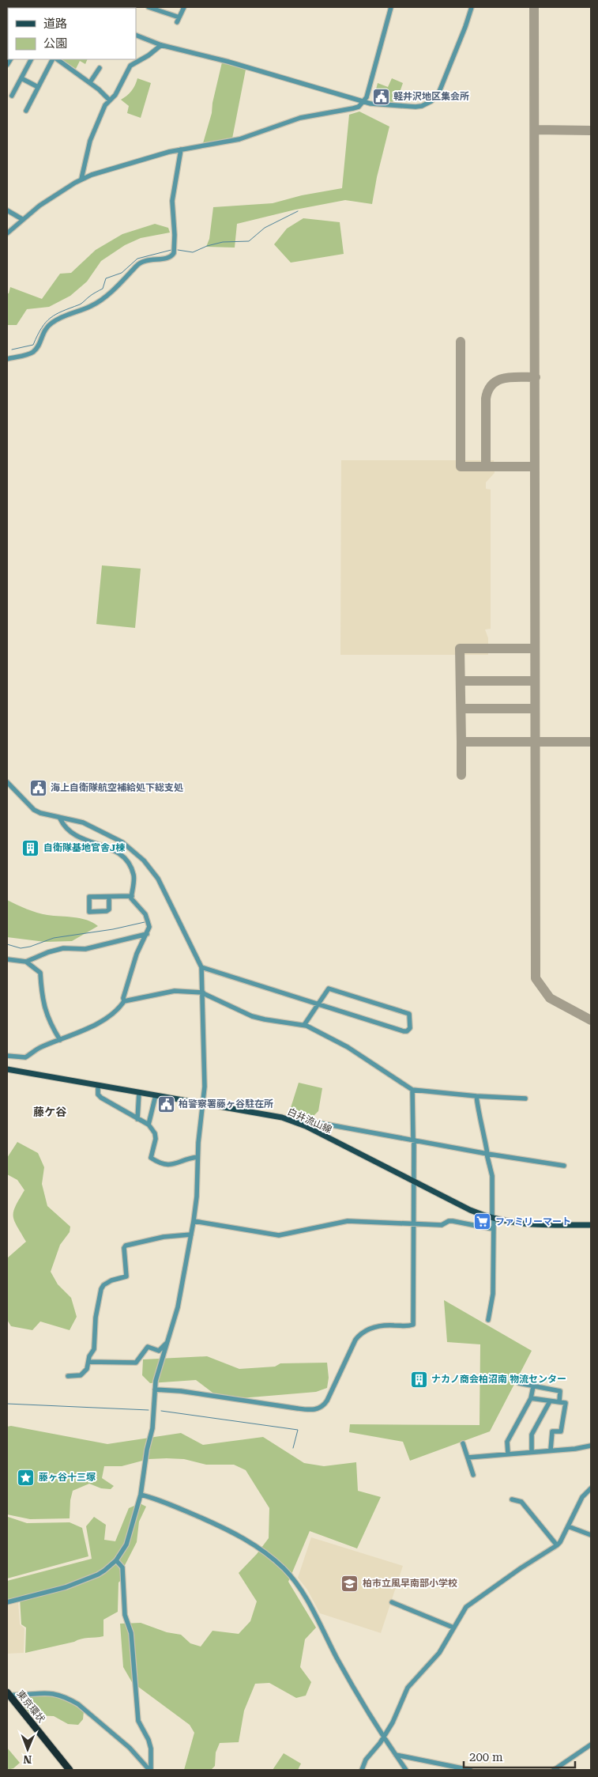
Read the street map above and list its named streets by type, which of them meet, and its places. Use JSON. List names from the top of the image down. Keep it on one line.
{"streets":{"highway":["東京環状"],"main road":["白井流山線"]},"districts":["藤ケ谷"],"places":{"public building":["軽井沢地区集会所","海上自衛隊航空補給処下総支処","柏警察署藤ヶ谷駐在所"],"building":["自衛隊基地官舎J棟","ナカノ商会柏沼南 物流センター"],"supermarket":["ファミリーマート"],"place":["藤ヶ谷十三塚"],"school or university":["柏市立風早南部小学校"]},"legend":["道路","公園"],"scale_bar":"200 m","north":"bottom"}
